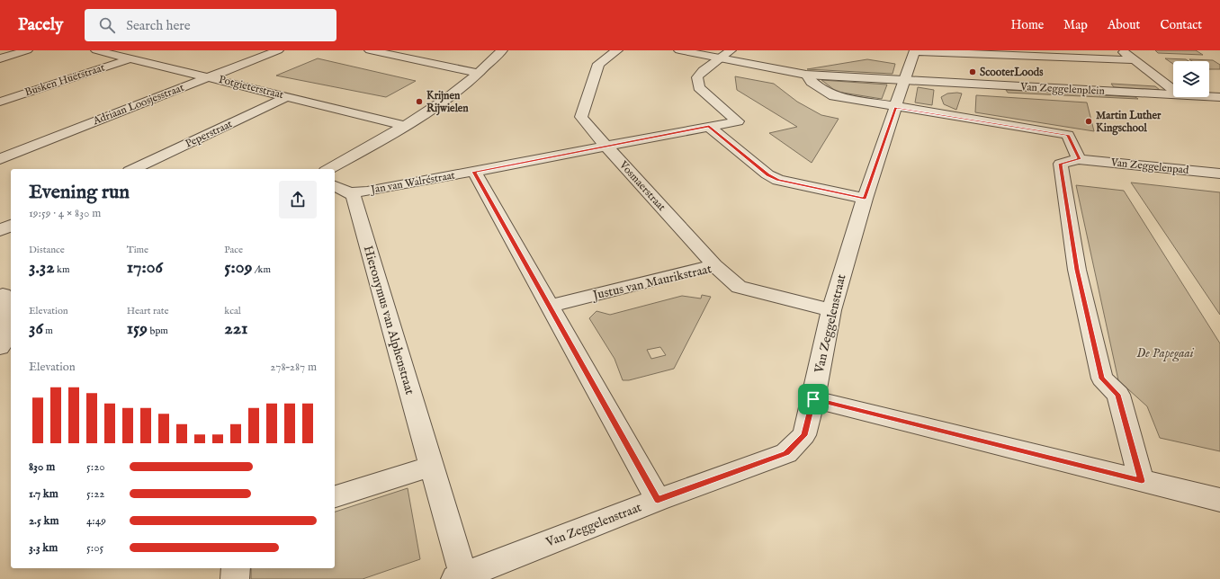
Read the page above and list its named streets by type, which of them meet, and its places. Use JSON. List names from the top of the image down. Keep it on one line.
{"streets":{"street":["Busken Huëtstraat","Potgieterstraat","Van Zeggelenplein","Adriaan Loosjesstraat","Peperstraat","Van Zeggelenpad","Jan van Walréstraat","Vosmaerstraat","Justus van Maurikstraat","Hieronymus van Alphenstraat","Van Zeggelenstraat"]},"crossings":[["Busken Huëtstraat","Potgieterstraat"],["Potgieterstraat","Adriaan Loosjesstraat"],["Potgieterstraat","Peperstraat"],["Van Zeggelenplein","Jan van Walréstraat"],["Jan van Walréstraat","Vosmaerstraat"],["Jan van Walréstraat","Hieronymus van Alphenstraat"],["Vosmaerstraat","Justus van Maurikstraat"],["Justus van Maurikstraat","Van Zeggelenstraat"],["Hieronymus van Alphenstraat","Van Zeggelenstraat"]],"parks":["De Papegaai"],"places":["ScooterLoods","Krijnen Rijwielen","Martin Luther Kingschool"],"page":{"header":"Pacely","search":"Search here","nav":["Home","Map","About","Contact"],"heading":["Evening run","19:59 · 4 × 830 m"],"stats":[["Distance","3.32 km"],["Time","17:06"],["Pace","5:09 /km"],["Elevation","36 m"],["Heart rate","159 bpm"],["kcal","221"]],"chart":["Elevation","278–287 m"],"list":[{"name":"830 m","note":"5:20"},{"name":"1.7 km","note":"5:22"},{"name":"2.5 km","note":"4:49"},{"name":"3.3 km","note":"5:05"}]}}
